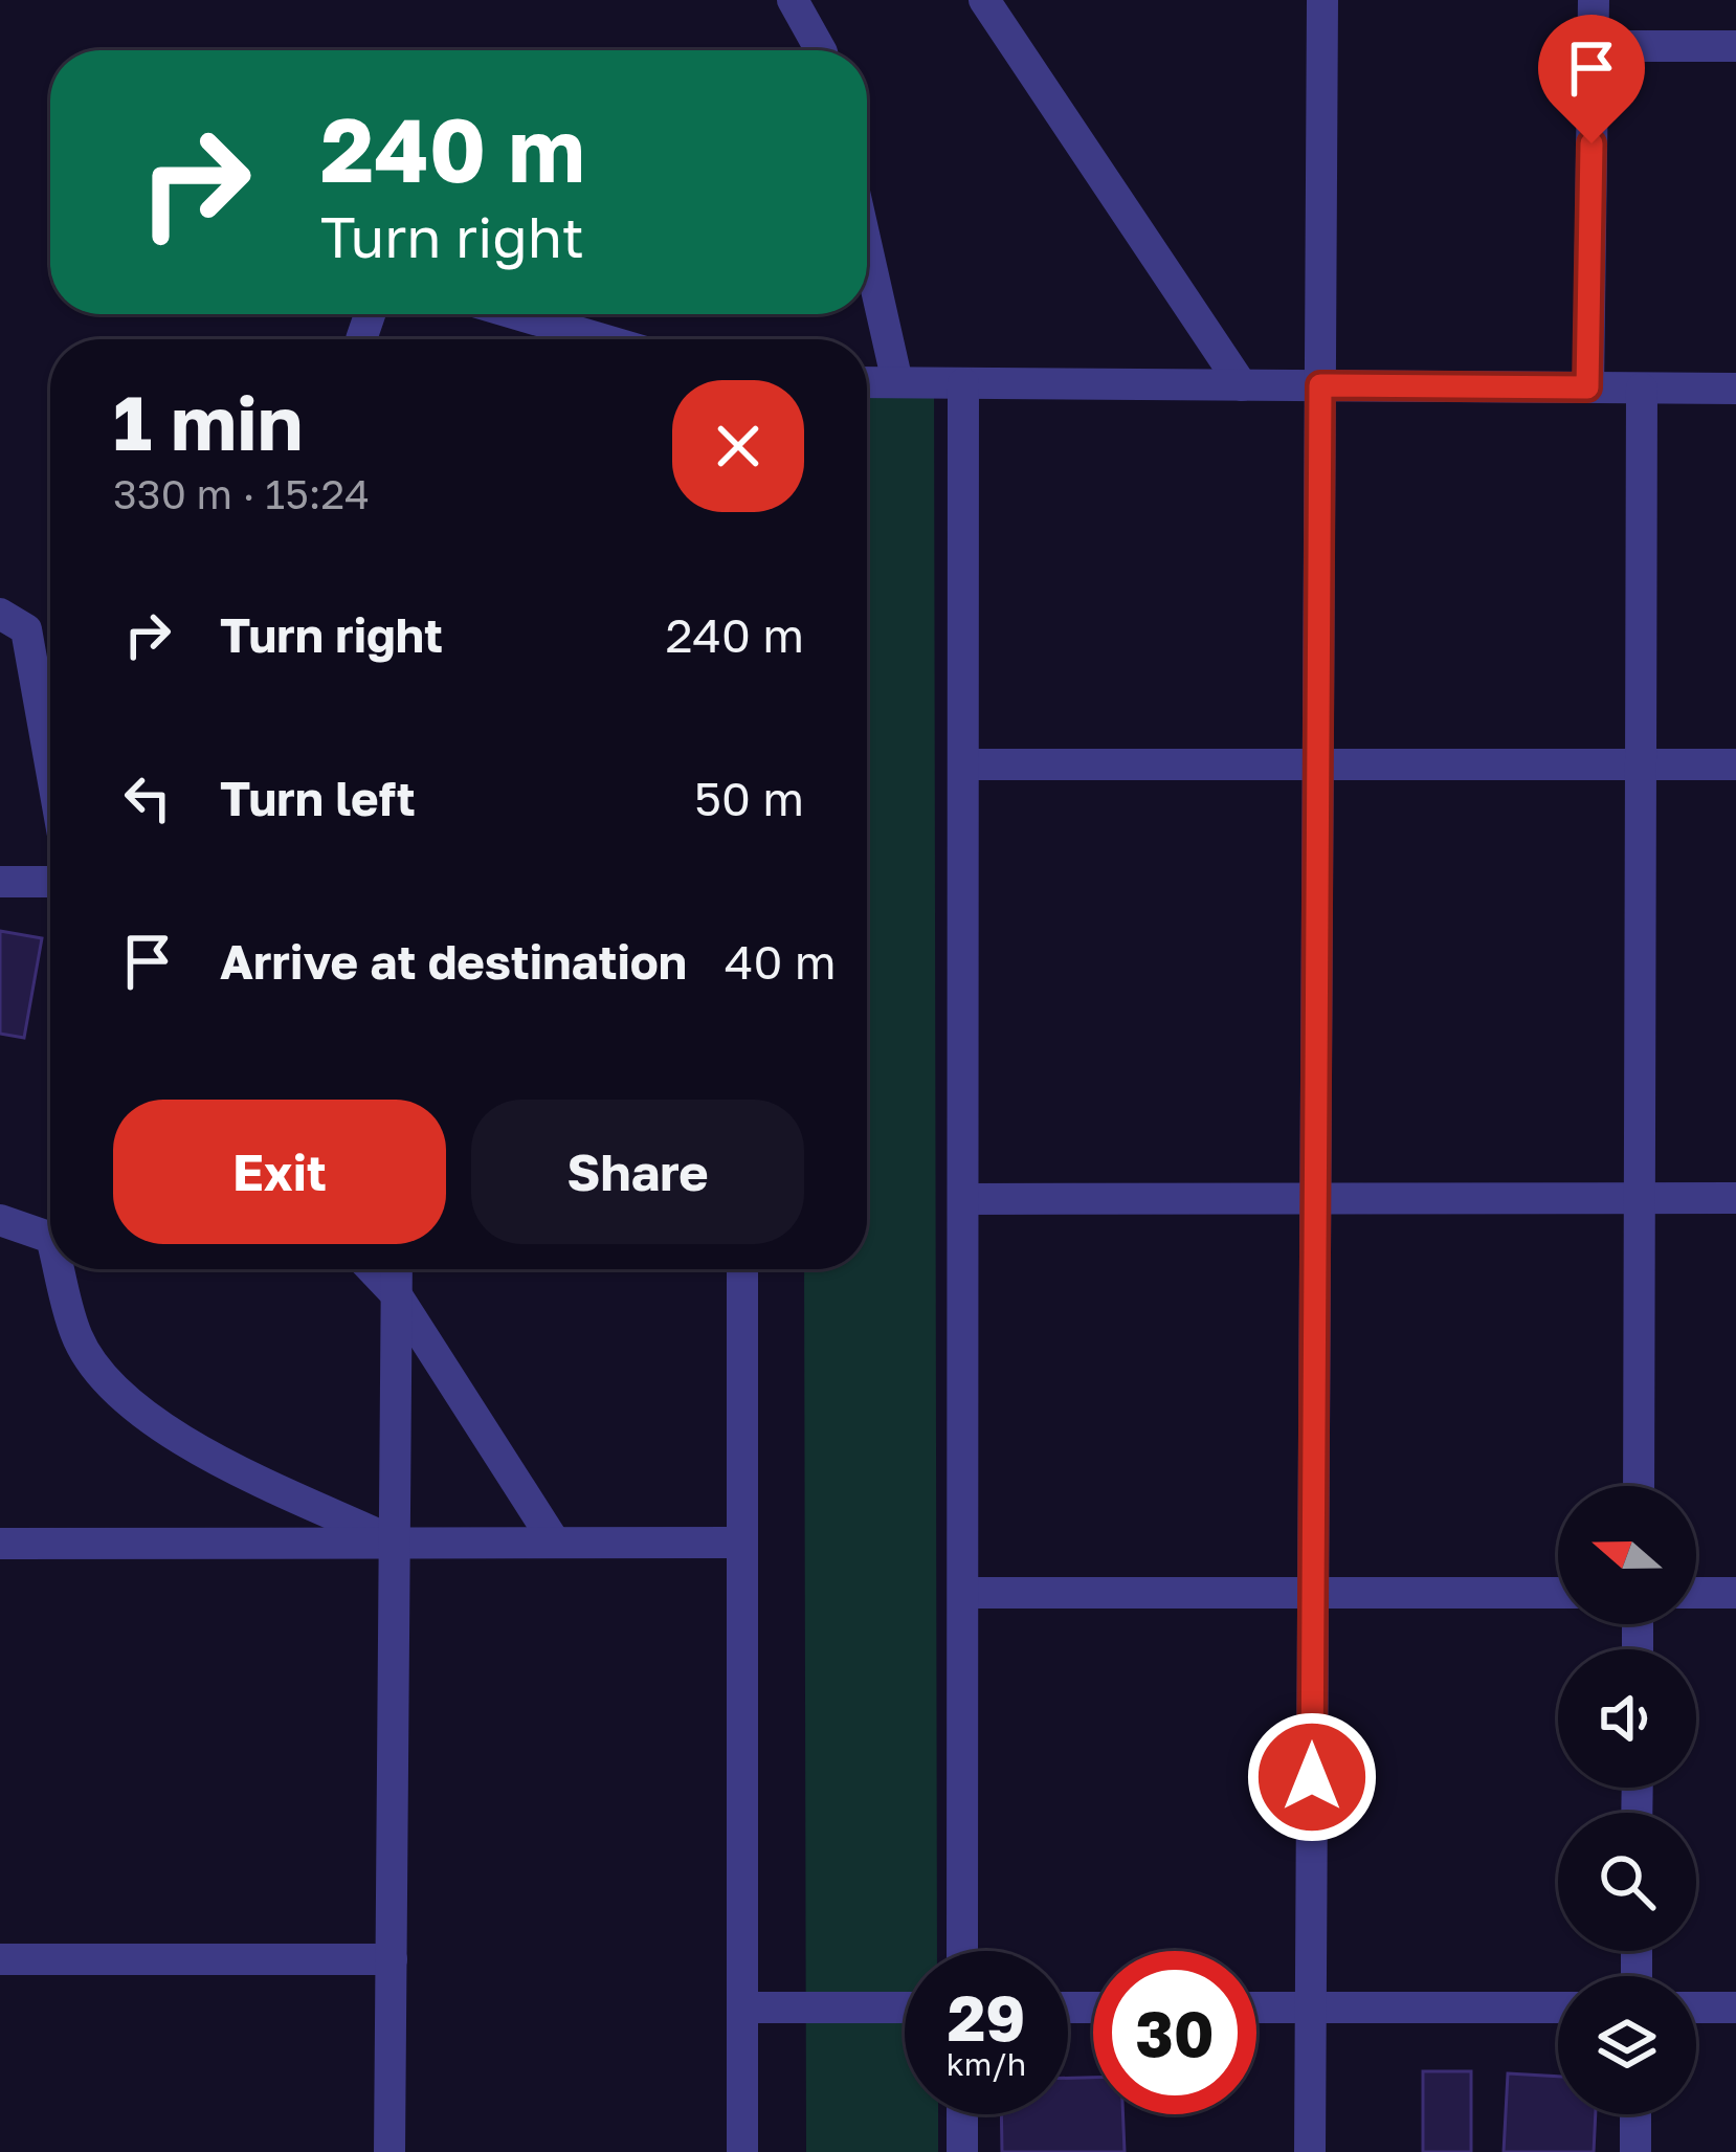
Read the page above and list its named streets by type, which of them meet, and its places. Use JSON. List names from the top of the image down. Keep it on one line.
{"north":"left","page":{"turn":["240 m","Turn right"],"heading":["1 min","330 m · 15:24"],"list":[{"name":"Turn right","value":"240 m"},{"name":"Turn left","value":"50 m"},{"name":"Arrive at destination","value":"40 m"}],"buttons":["Exit","Share"],"speed":"29 km/h","limit":"30"}}
